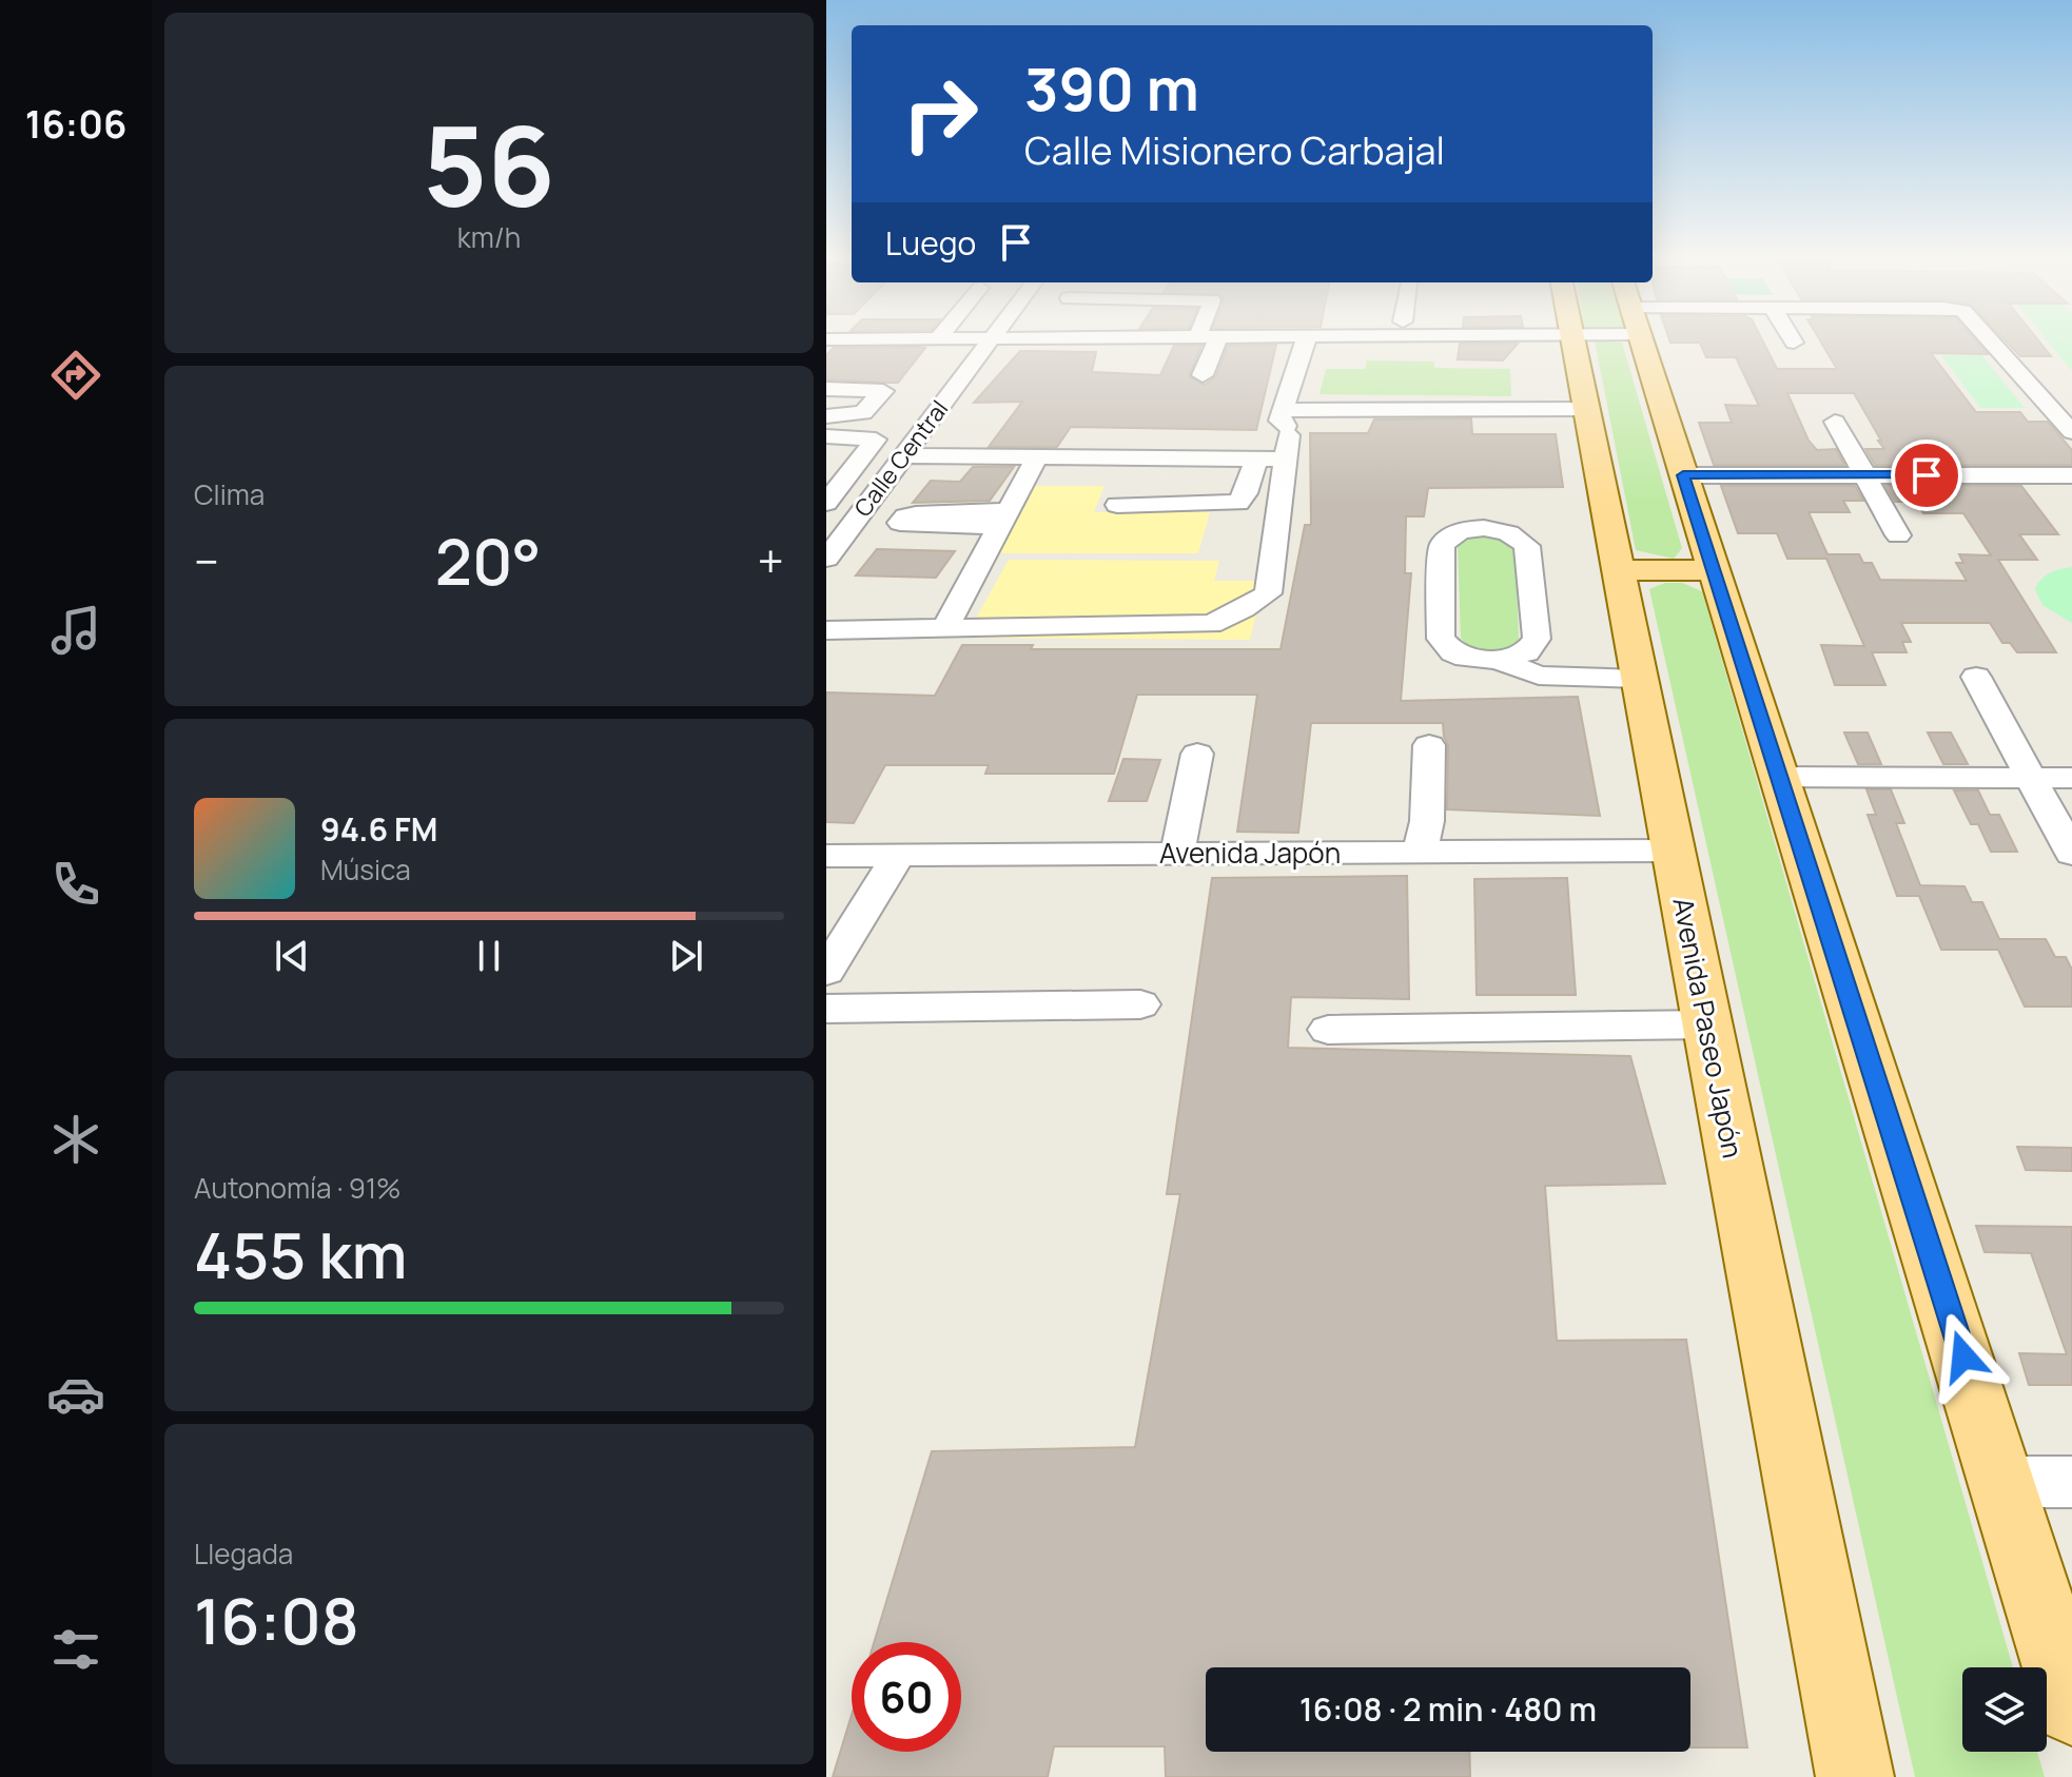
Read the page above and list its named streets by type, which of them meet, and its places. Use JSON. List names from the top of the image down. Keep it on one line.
{"streets":{"main road":["Avenida Paseo Japón"],"street":["Calle Central","Avenida Japón"]},"crossings":[["Avenida Japón","Avenida Paseo Japón"]],"page":{"tabs":"16:06","tile":[["56","km/h"],"Clima",["Autonomía · 91%","455 km"],["Llegada","16:08"]],"turn":["390 m","Calle Misionero Carbajal"],"then":"Luego","heat":["−","20°","+"],"song":["94.6 FM","Música"],"limit":"60","trip":"16:08 · 2 min · 480 m"}}
